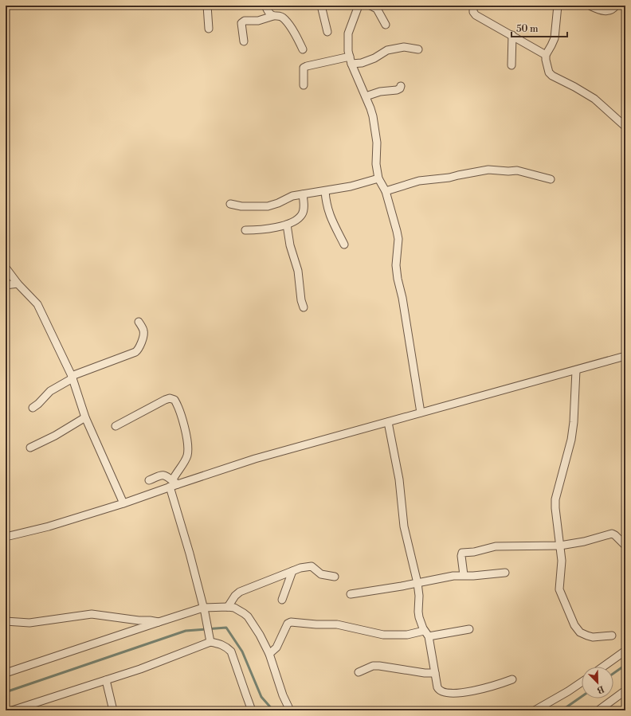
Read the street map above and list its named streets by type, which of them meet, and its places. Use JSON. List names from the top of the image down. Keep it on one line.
{"scale_bar":"50 m","north":"bottom right"}
